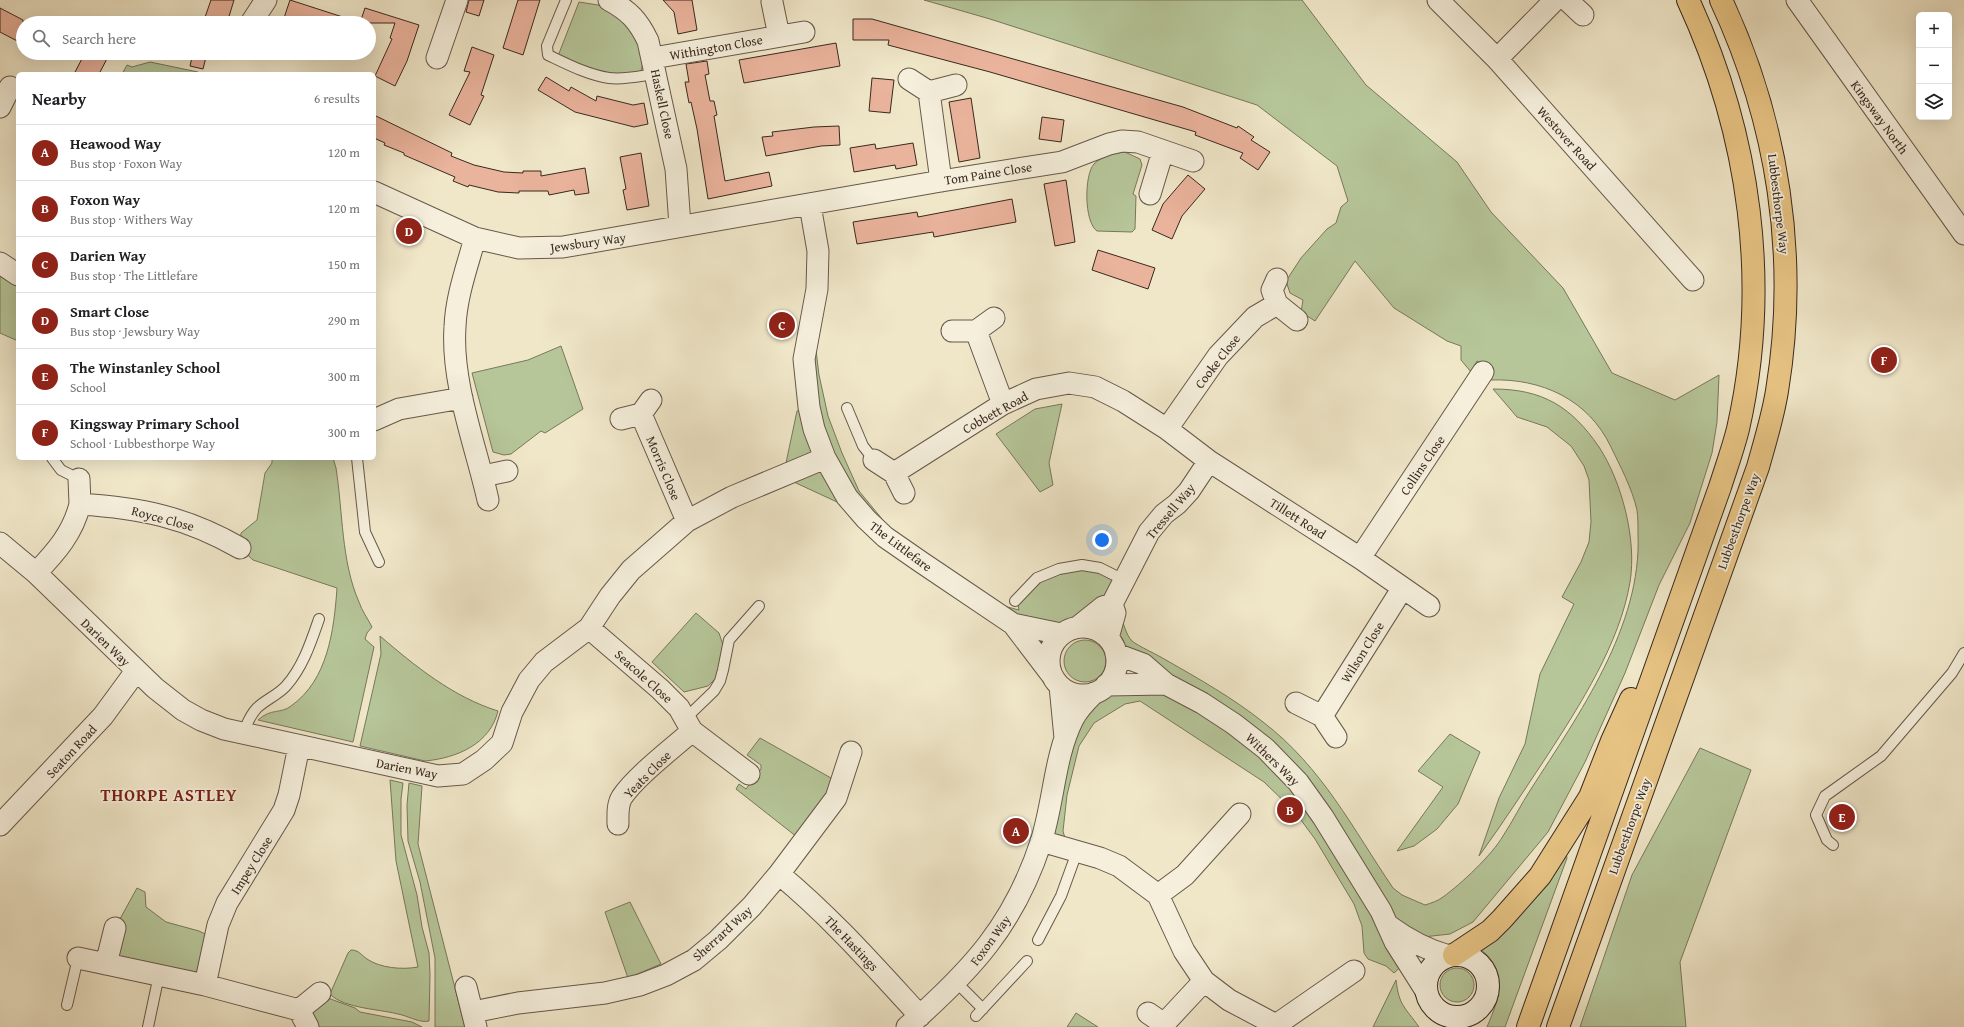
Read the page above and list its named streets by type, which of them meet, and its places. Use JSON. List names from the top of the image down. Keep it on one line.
{"streets":{"highway":["Lubbesthorpe Way"],"street":["Withington Close","Haskell Close","Kingsway North","Westover Road","Tom Paine Close","Jewsbury Way","Cooke Close","Cobbett Road","Collins Close","Morris Close","Tressell Way","Royce Close","Tillett Road","The Littlefare","Darien Way","Wilson Close","Seacole Close","Seaton Road","Withers Way","Yeats Close","Impey Close","Sherrard Way","Foxon Way","The Hastings"]},"crossings":[["Withington Close","Haskell Close"],["Haskell Close","Jewsbury Way"],["Tom Paine Close","Jewsbury Way"],["Tom Paine Close","The Littlefare"],["Jewsbury Way","The Littlefare"],["Cooke Close","Cobbett Road"],["Cooke Close","Tillett Road"],["Cobbett Road","Tillett Road"],["Collins Close","Tillett Road"],["Morris Close","Darien Way"],["Tressell Way","Tillett Road"],["Tressell Way","The Littlefare"],["Tressell Way","Withers Way"],["Tressell Way","Foxon Way"],["Tillett Road","Wilson Close"],["The Littlefare","Darien Way"],["The Littlefare","Withers Way"],["The Littlefare","Foxon Way"],["Darien Way","Seacole Close"],["Darien Way","Seaton Road"],["Darien Way","Impey Close"],["Seacole Close","Yeats Close"],["Withers Way","Foxon Way"],["Sherrard Way","The Hastings"],["Foxon Way","The Hastings"]],"districts":["THORPE ASTLEY"],"page":{"map_buttons":["+","−"],"search":"Search here","heading":["Nearby","6 results"],"list":[{"mark":"A","name":"Heawood Way","note":"Bus stop · Foxon Way","value":"120 m"},{"mark":"B","name":"Foxon Way","note":"Bus stop · Withers Way","value":"120 m"},{"mark":"C","name":"Darien Way","note":"Bus stop · The Littlefare","value":"150 m"},{"mark":"D","name":"Smart Close","note":"Bus stop · Jewsbury Way","value":"290 m"},{"mark":"E","name":"The Winstanley School","note":"School","value":"300 m"},{"mark":"F","name":"Kingsway Primary School","note":"School · Lubbesthorpe Way","value":"300 m"}],"pins":["D","C","F","B","E","A"]}}
